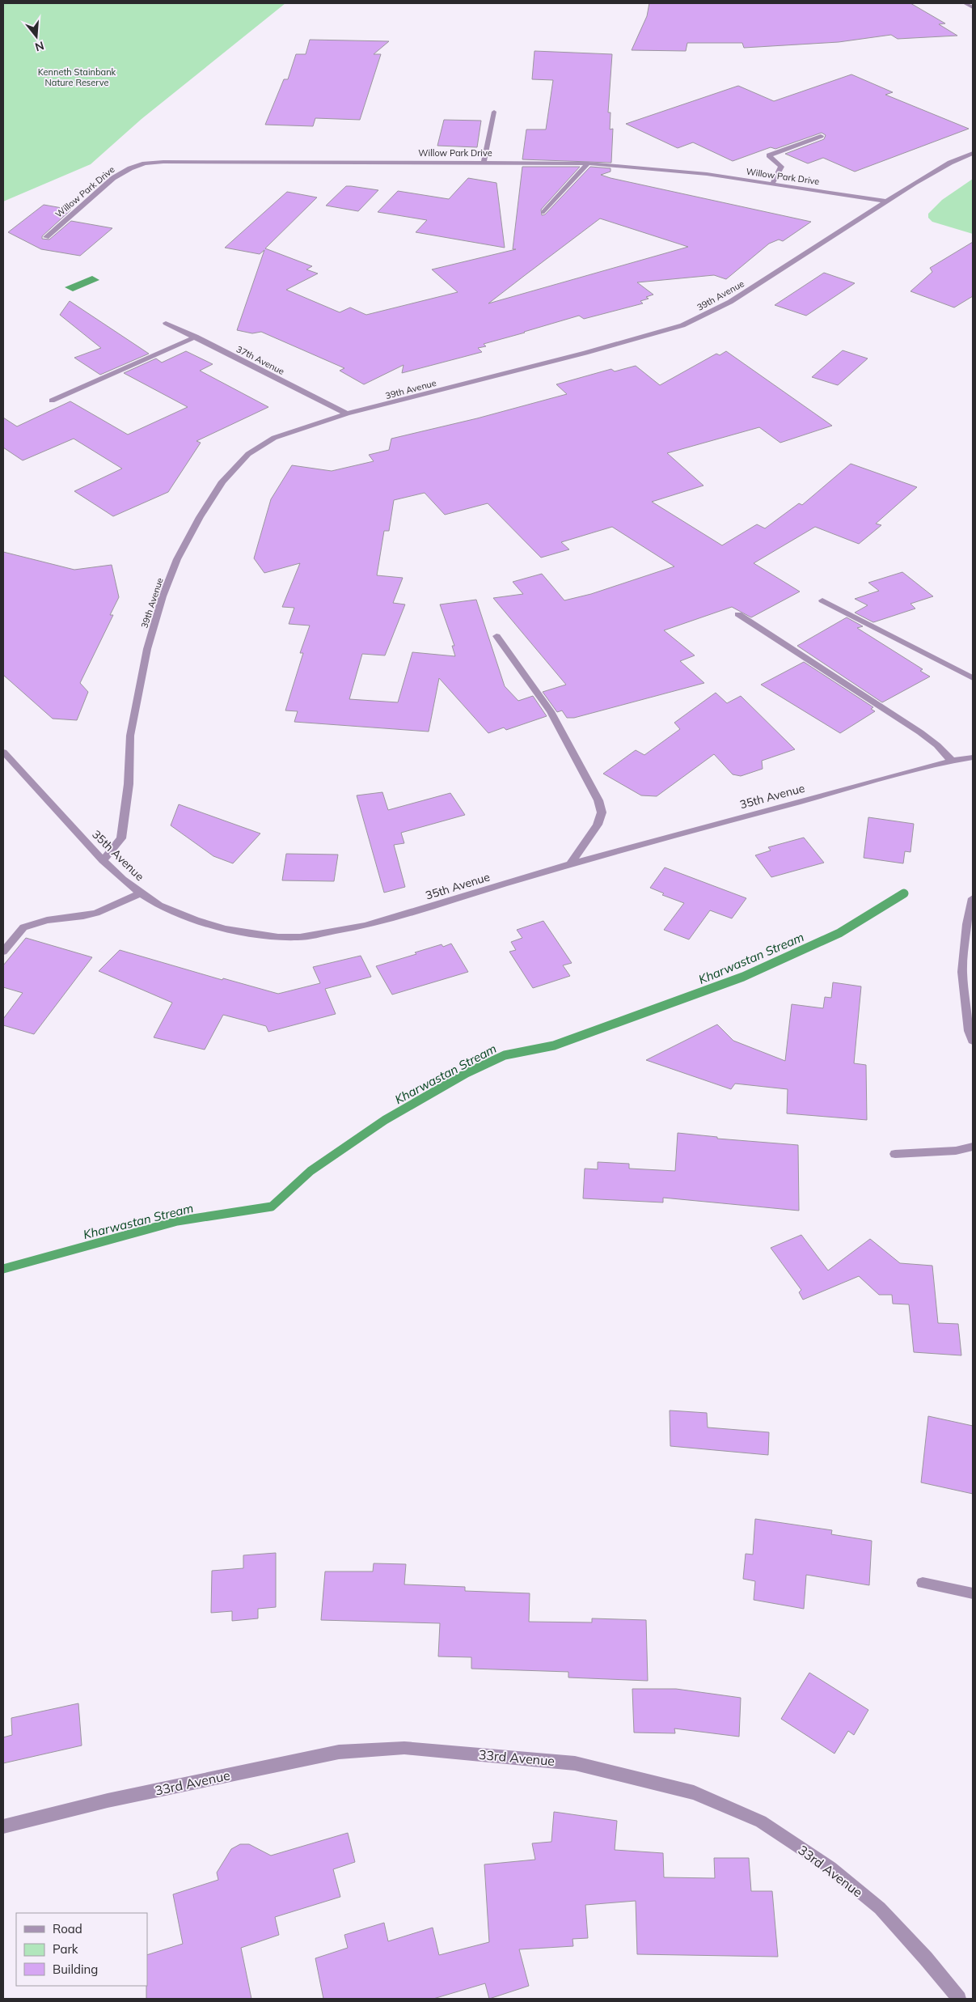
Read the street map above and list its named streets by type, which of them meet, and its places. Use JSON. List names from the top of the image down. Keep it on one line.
{"streets":{"street":["Willow Park Drive","39th Avenue","37th Avenue","35th Avenue","33rd Avenue"]},"crossings":[["Willow Park Drive","39th Avenue"],["39th Avenue","37th Avenue"],["39th Avenue","35th Avenue"]],"water":["Kharwastan Stream"],"parks":["Kenneth Stainbank Nature Reserve"],"legend":["Road","Park","Building"],"north":"bottom"}
